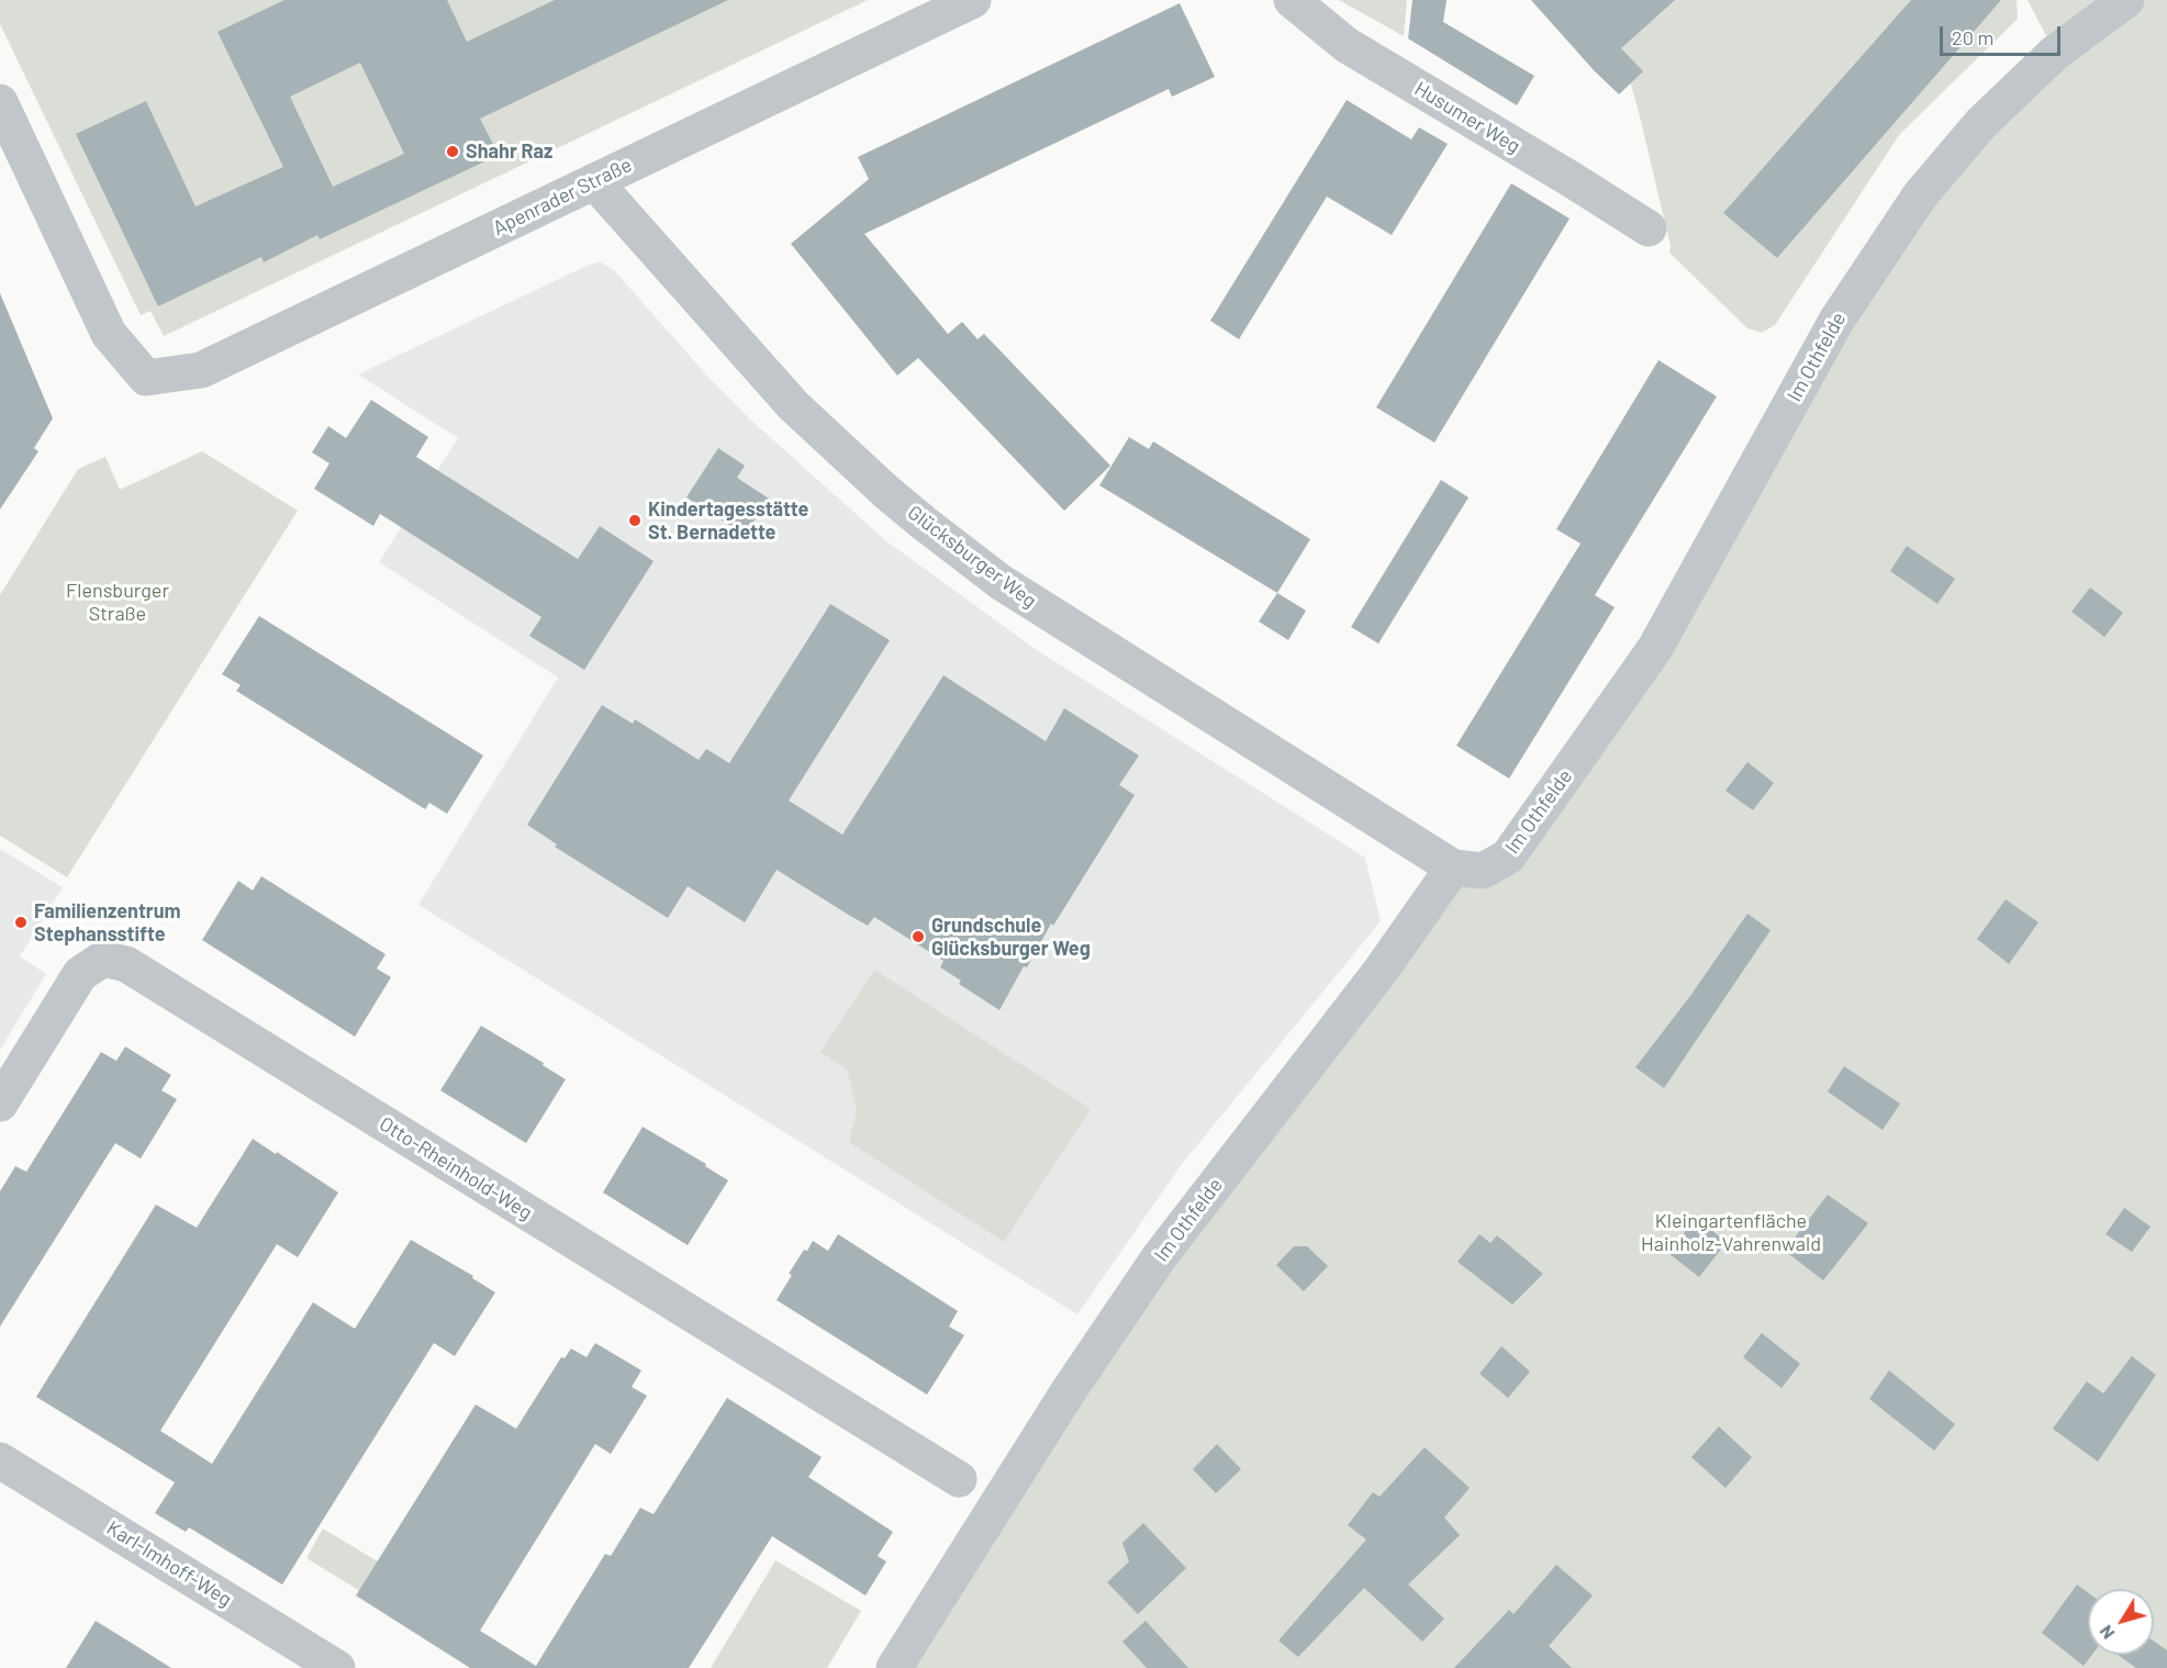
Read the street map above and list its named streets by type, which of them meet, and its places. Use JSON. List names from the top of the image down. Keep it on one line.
{"streets":{"street":["Husumer Weg","Apenrader Straße","Im Othfelde","Glücksburger Weg","Otto-Rheinhold-Weg","Karl-Imhoff-Weg"]},"crossings":[["Apenrader Straße","Glücksburger Weg"],["Im Othfelde","Glücksburger Weg"]],"parks":["Flensburger Straße","Kleingartenfläche Hainholz-Vahrenwald"],"places":["Shahr Raz","Kindertagesstätte St. Bernadette","Familienzentrum Stephansstifte","Grundschule Glücksburger Weg"],"scale_bar":"20 m","north":"bottom left"}
